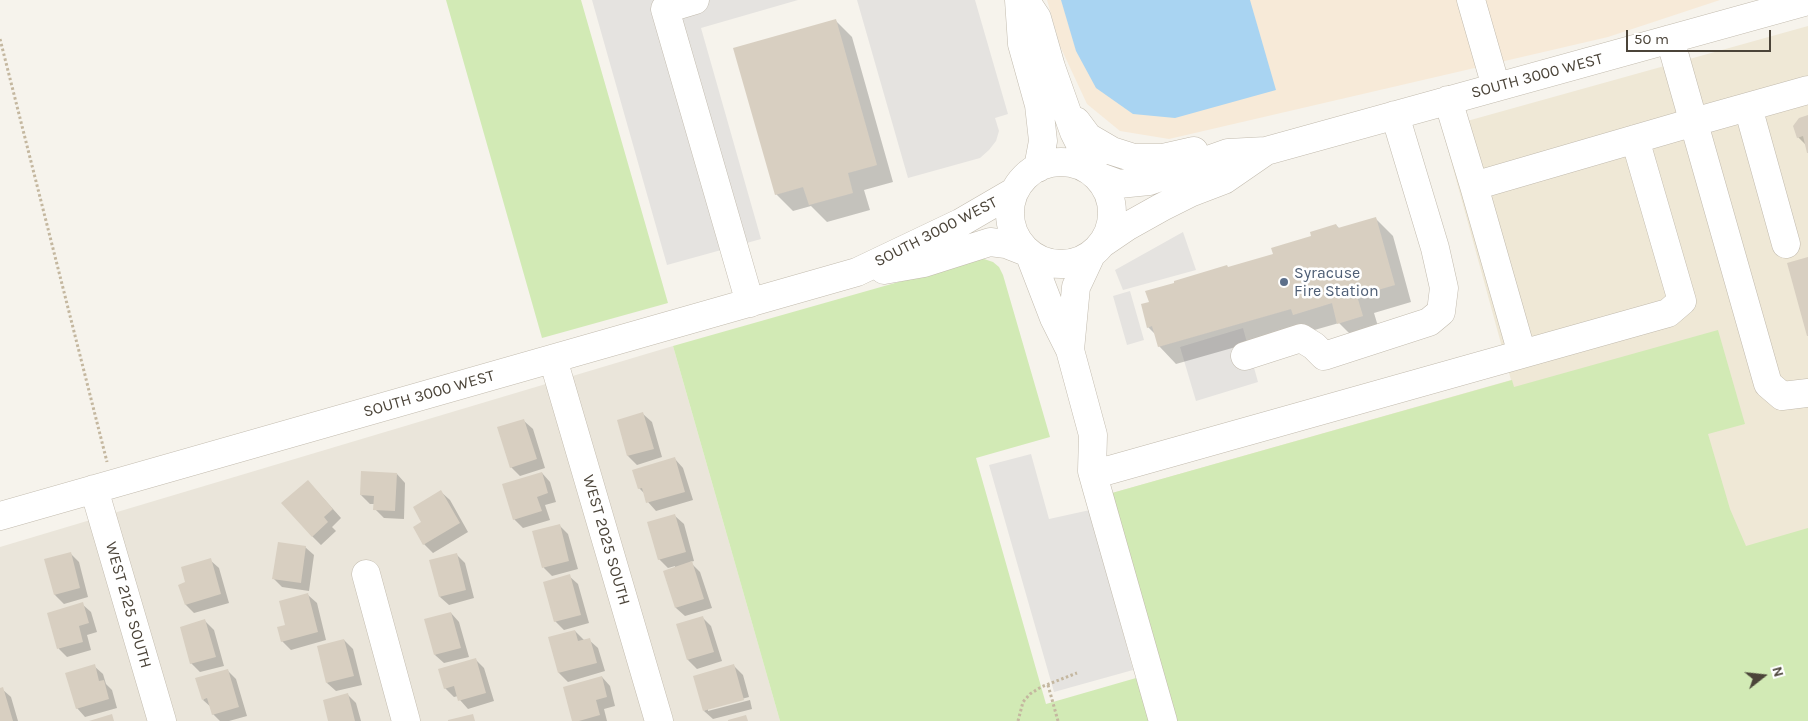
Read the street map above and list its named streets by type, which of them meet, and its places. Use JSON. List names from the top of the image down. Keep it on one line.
{"streets":{"street":["SOUTH 3000 WEST","WEST 2025 SOUTH","WEST 2125 SOUTH"]},"crossings":[["SOUTH 3000 WEST","WEST 2025 SOUTH"],["SOUTH 3000 WEST","WEST 2125 SOUTH"]],"places":["Syracuse Fire Station"],"scale_bar":"50 m","north":"right"}
